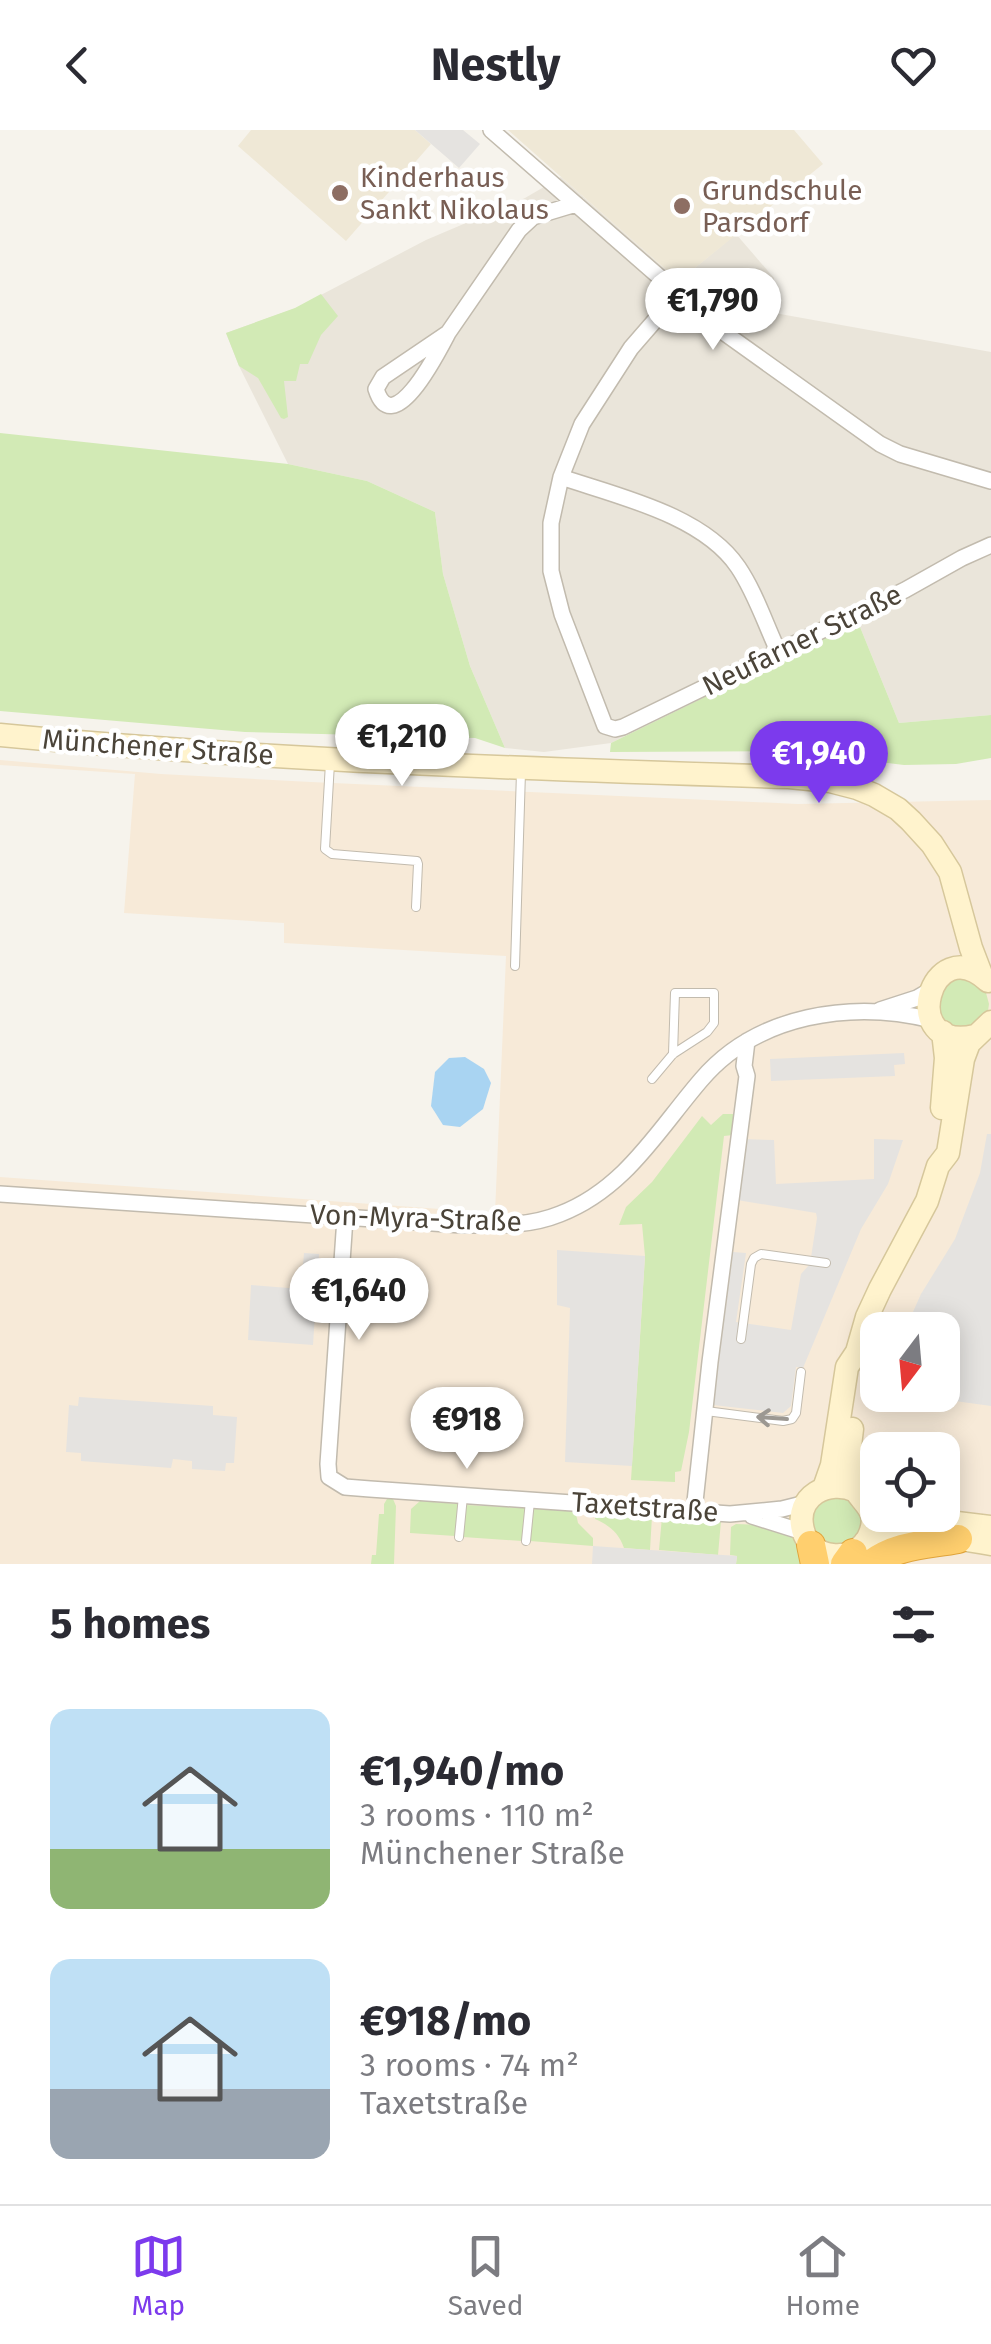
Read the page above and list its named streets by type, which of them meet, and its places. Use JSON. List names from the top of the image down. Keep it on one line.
{"streets":{"street":["Neufarner Straße","Münchener Straße","Von-Myra-Straße","Taxetstraße"]},"crossings":[["Von-Myra-Straße","Taxetstraße"]],"places":["Kinderhaus Sankt Nikolaus","Grundschule Parsdorf"],"north":"bottom","page":{"header":"Nestly","price":["€1,790","€1,210","€1,940","€1,640","€918"],"heading":"5 homes","list":[{"name":"€1,940/mo","note":"3 rooms · 110 m² · Münchener Straße"},{"name":"€918/mo","note":"3 rooms · 74 m² · Taxetstraße"}],"tabs":["Map","Saved","Home"]}}
